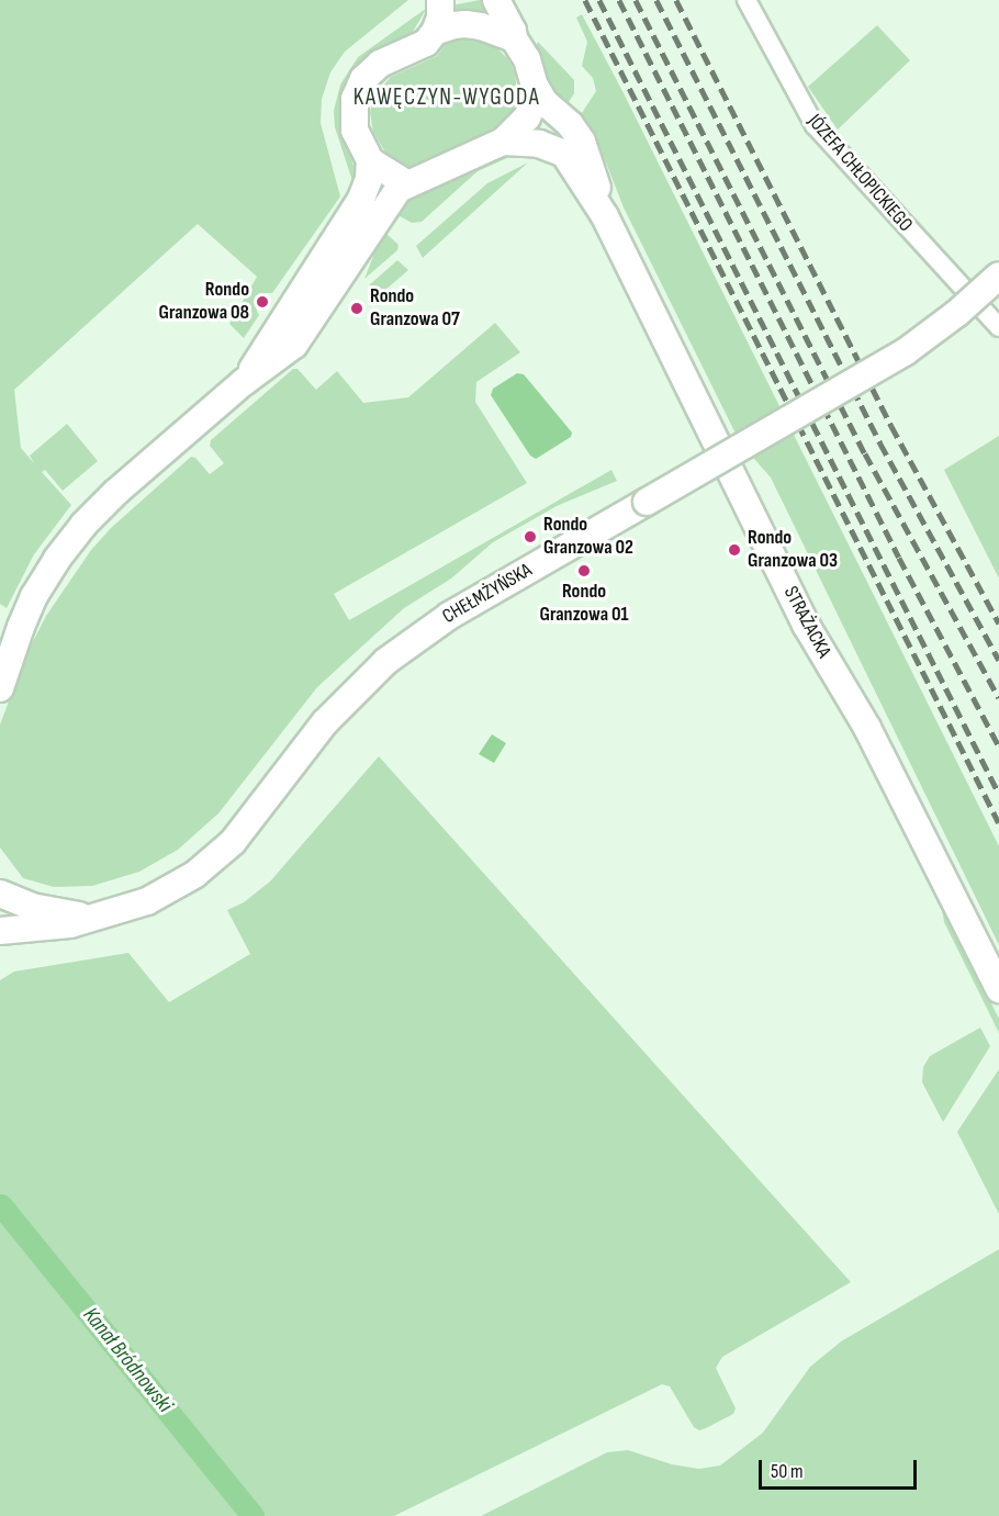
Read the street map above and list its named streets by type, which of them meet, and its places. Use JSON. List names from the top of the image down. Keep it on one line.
{"streets":{"street":["JÓZEFA CHŁOPICKIEGO","CHEŁMŻYŃSKA","STRAŻACKA"]},"districts":["KAWĘCZYN-WYGODA"],"water":["Kanał Bródnowski"],"places":["Rondo Granzowa 08","Rondo Granzowa 07","Rondo Granzowa 02","Rondo Granzowa 03","Rondo Granzowa 01"],"scale_bar":"50 m"}
